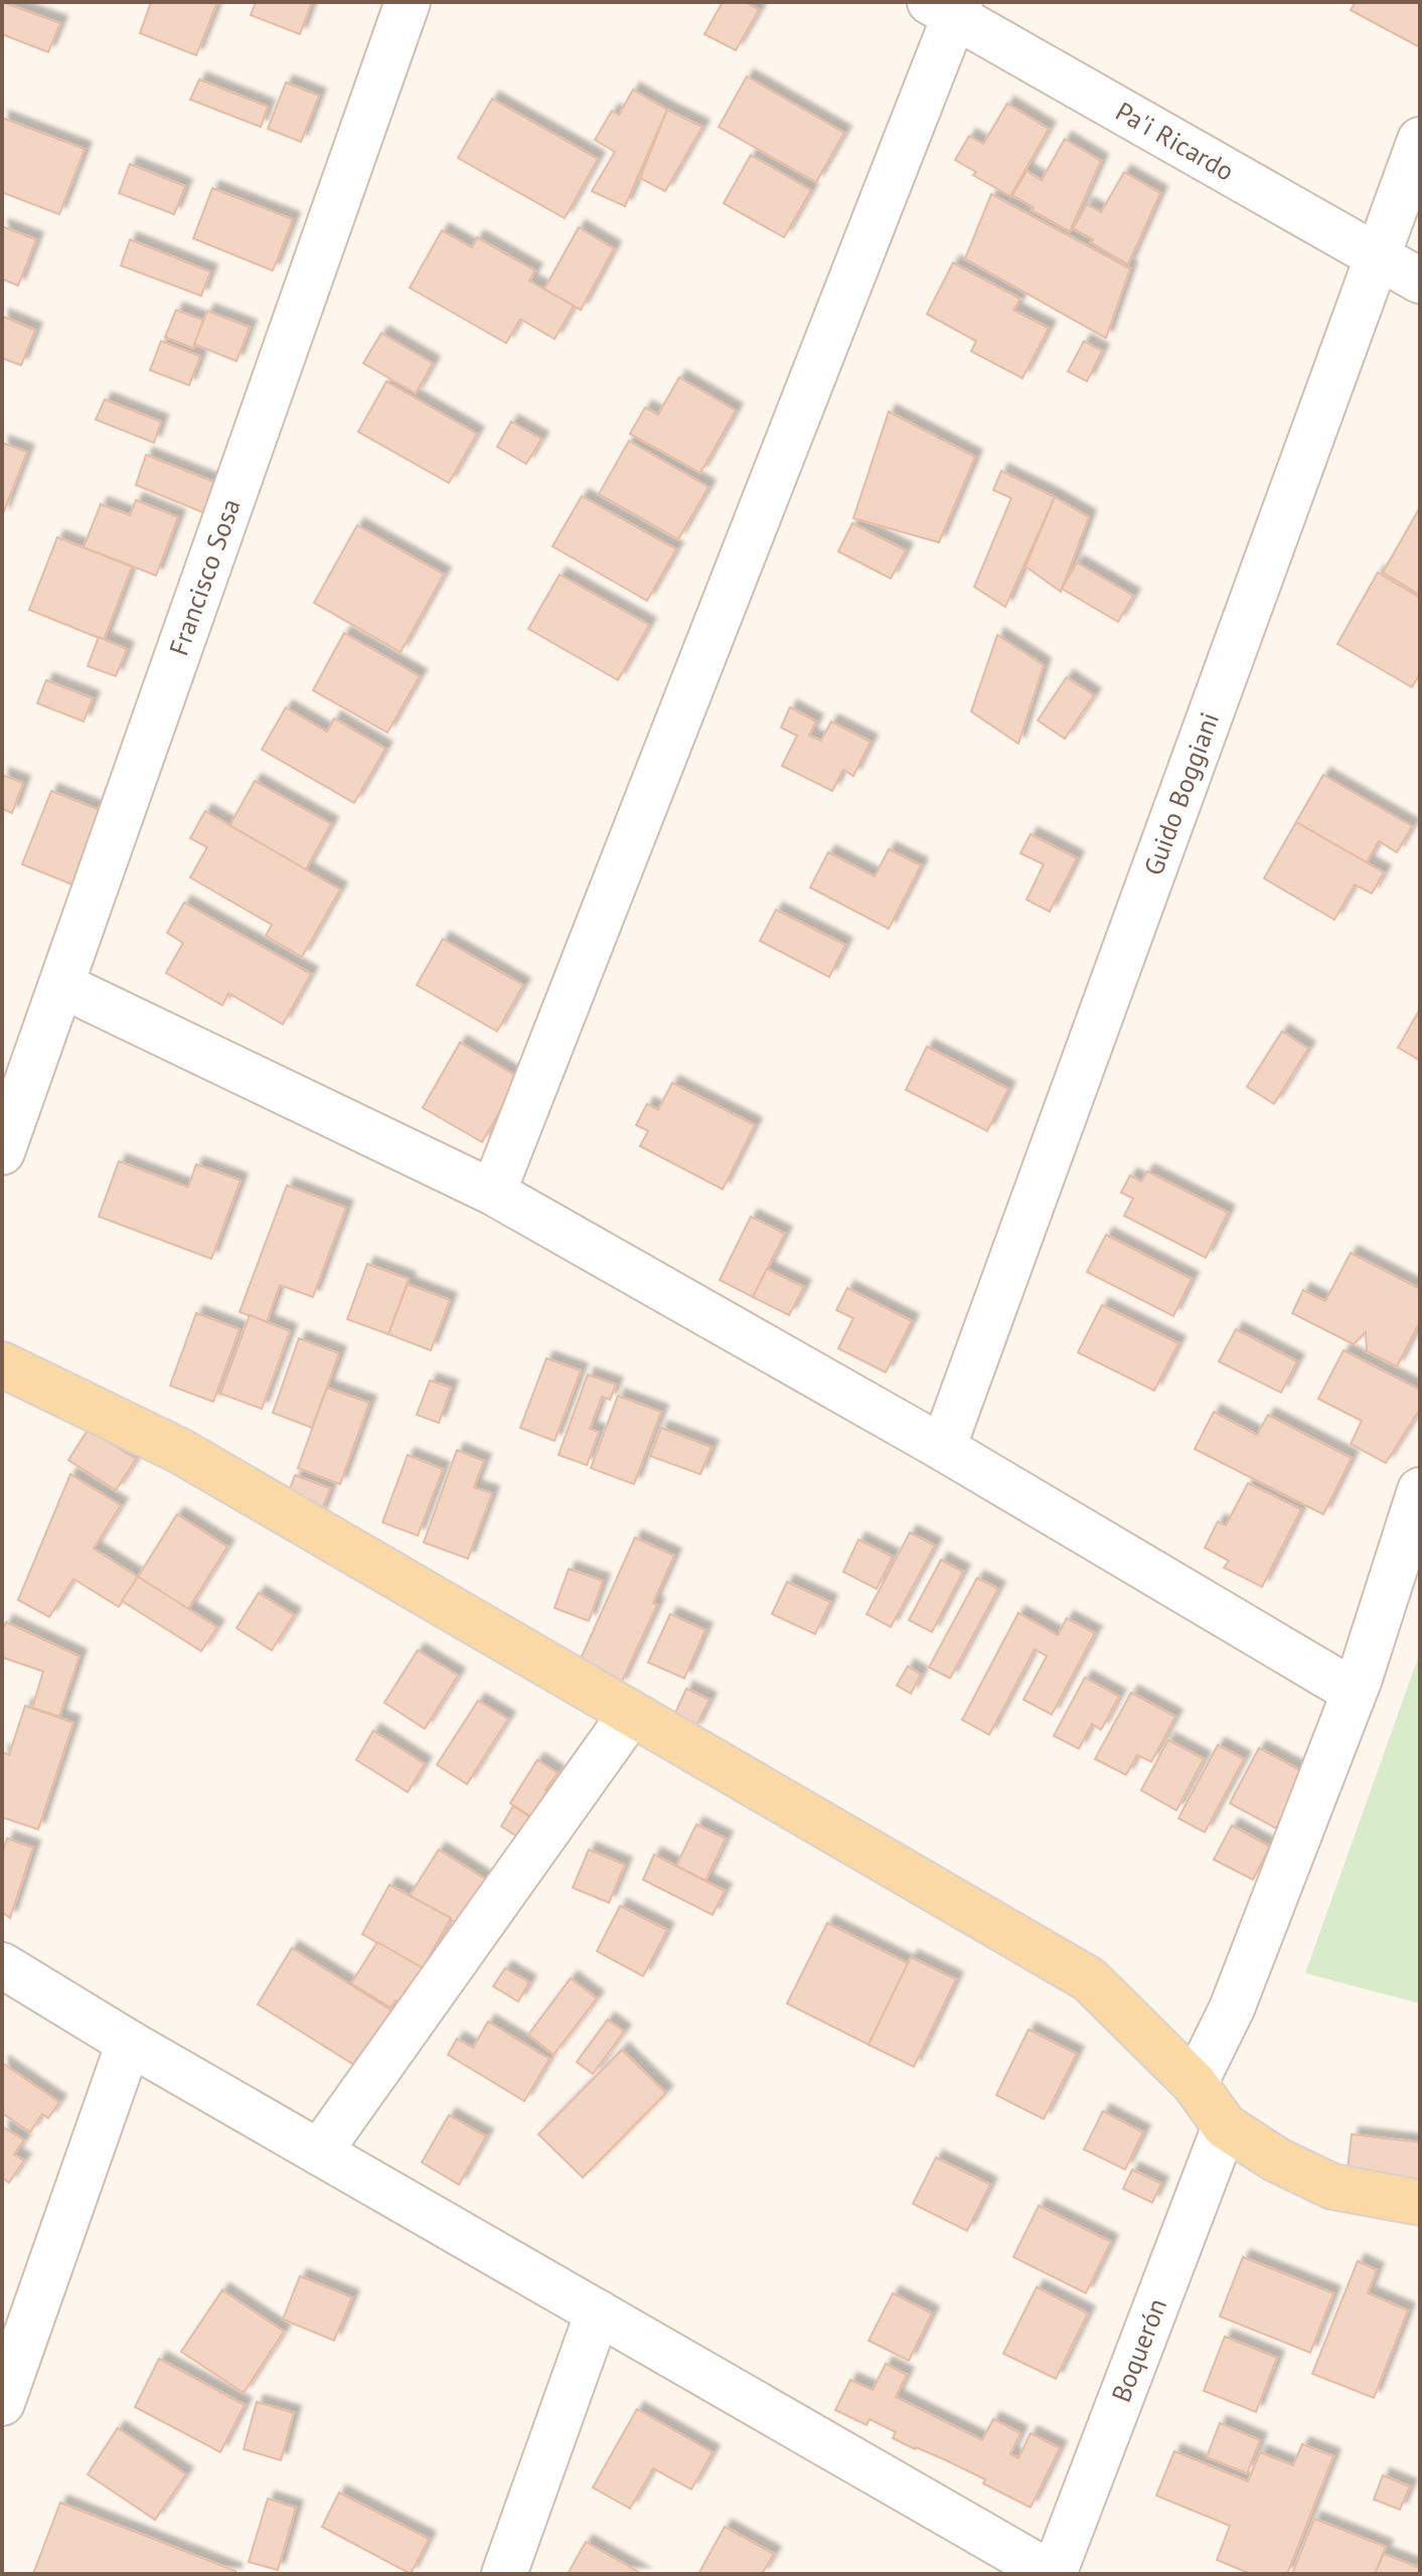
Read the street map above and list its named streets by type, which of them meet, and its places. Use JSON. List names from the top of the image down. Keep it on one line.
{"streets":{"street":["Pa'i Ricardo","Francisco Sosa","Guido Boggiani","Boquerón"]},"crossings":[["Pa'i Ricardo","Guido Boggiani"]]}
